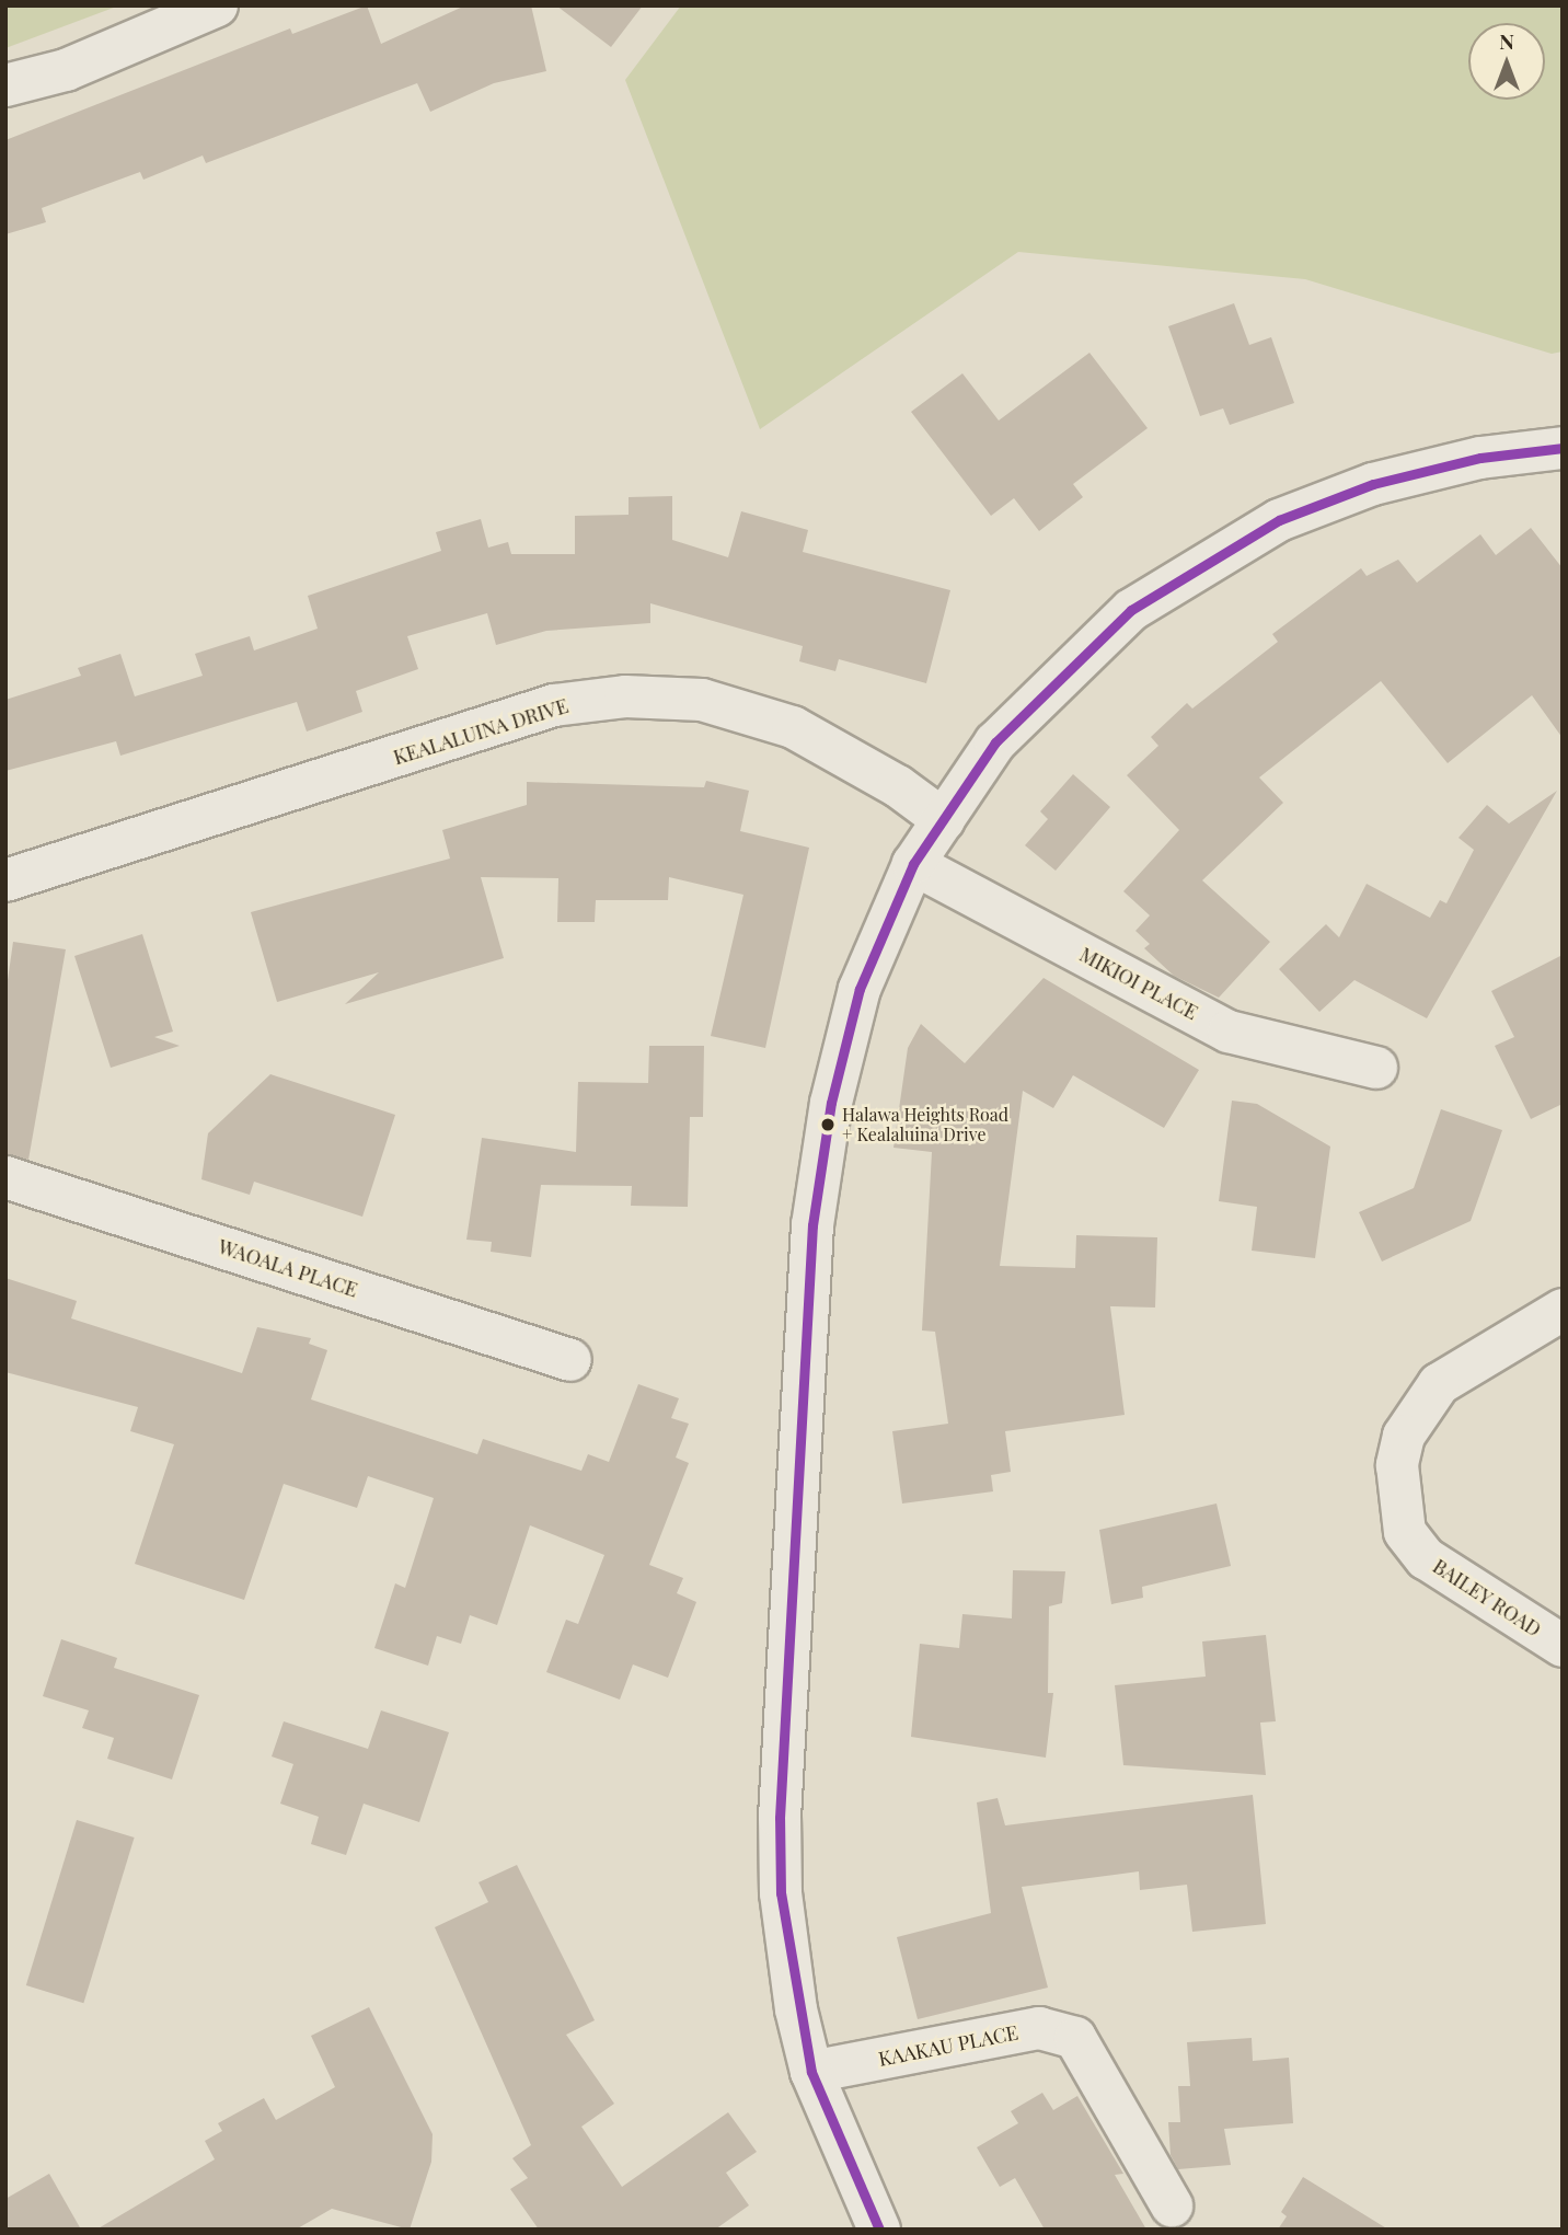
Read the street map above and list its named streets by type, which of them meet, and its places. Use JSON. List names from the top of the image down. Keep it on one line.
{"streets":{"street":["KEALALUINA DRIVE","MIKIOI PLACE","WAOALA PLACE","BAILEY ROAD","KAAKAU PLACE"]},"places":["Halawa Heights Road + Kealaluina Drive"],"north":"top"}
